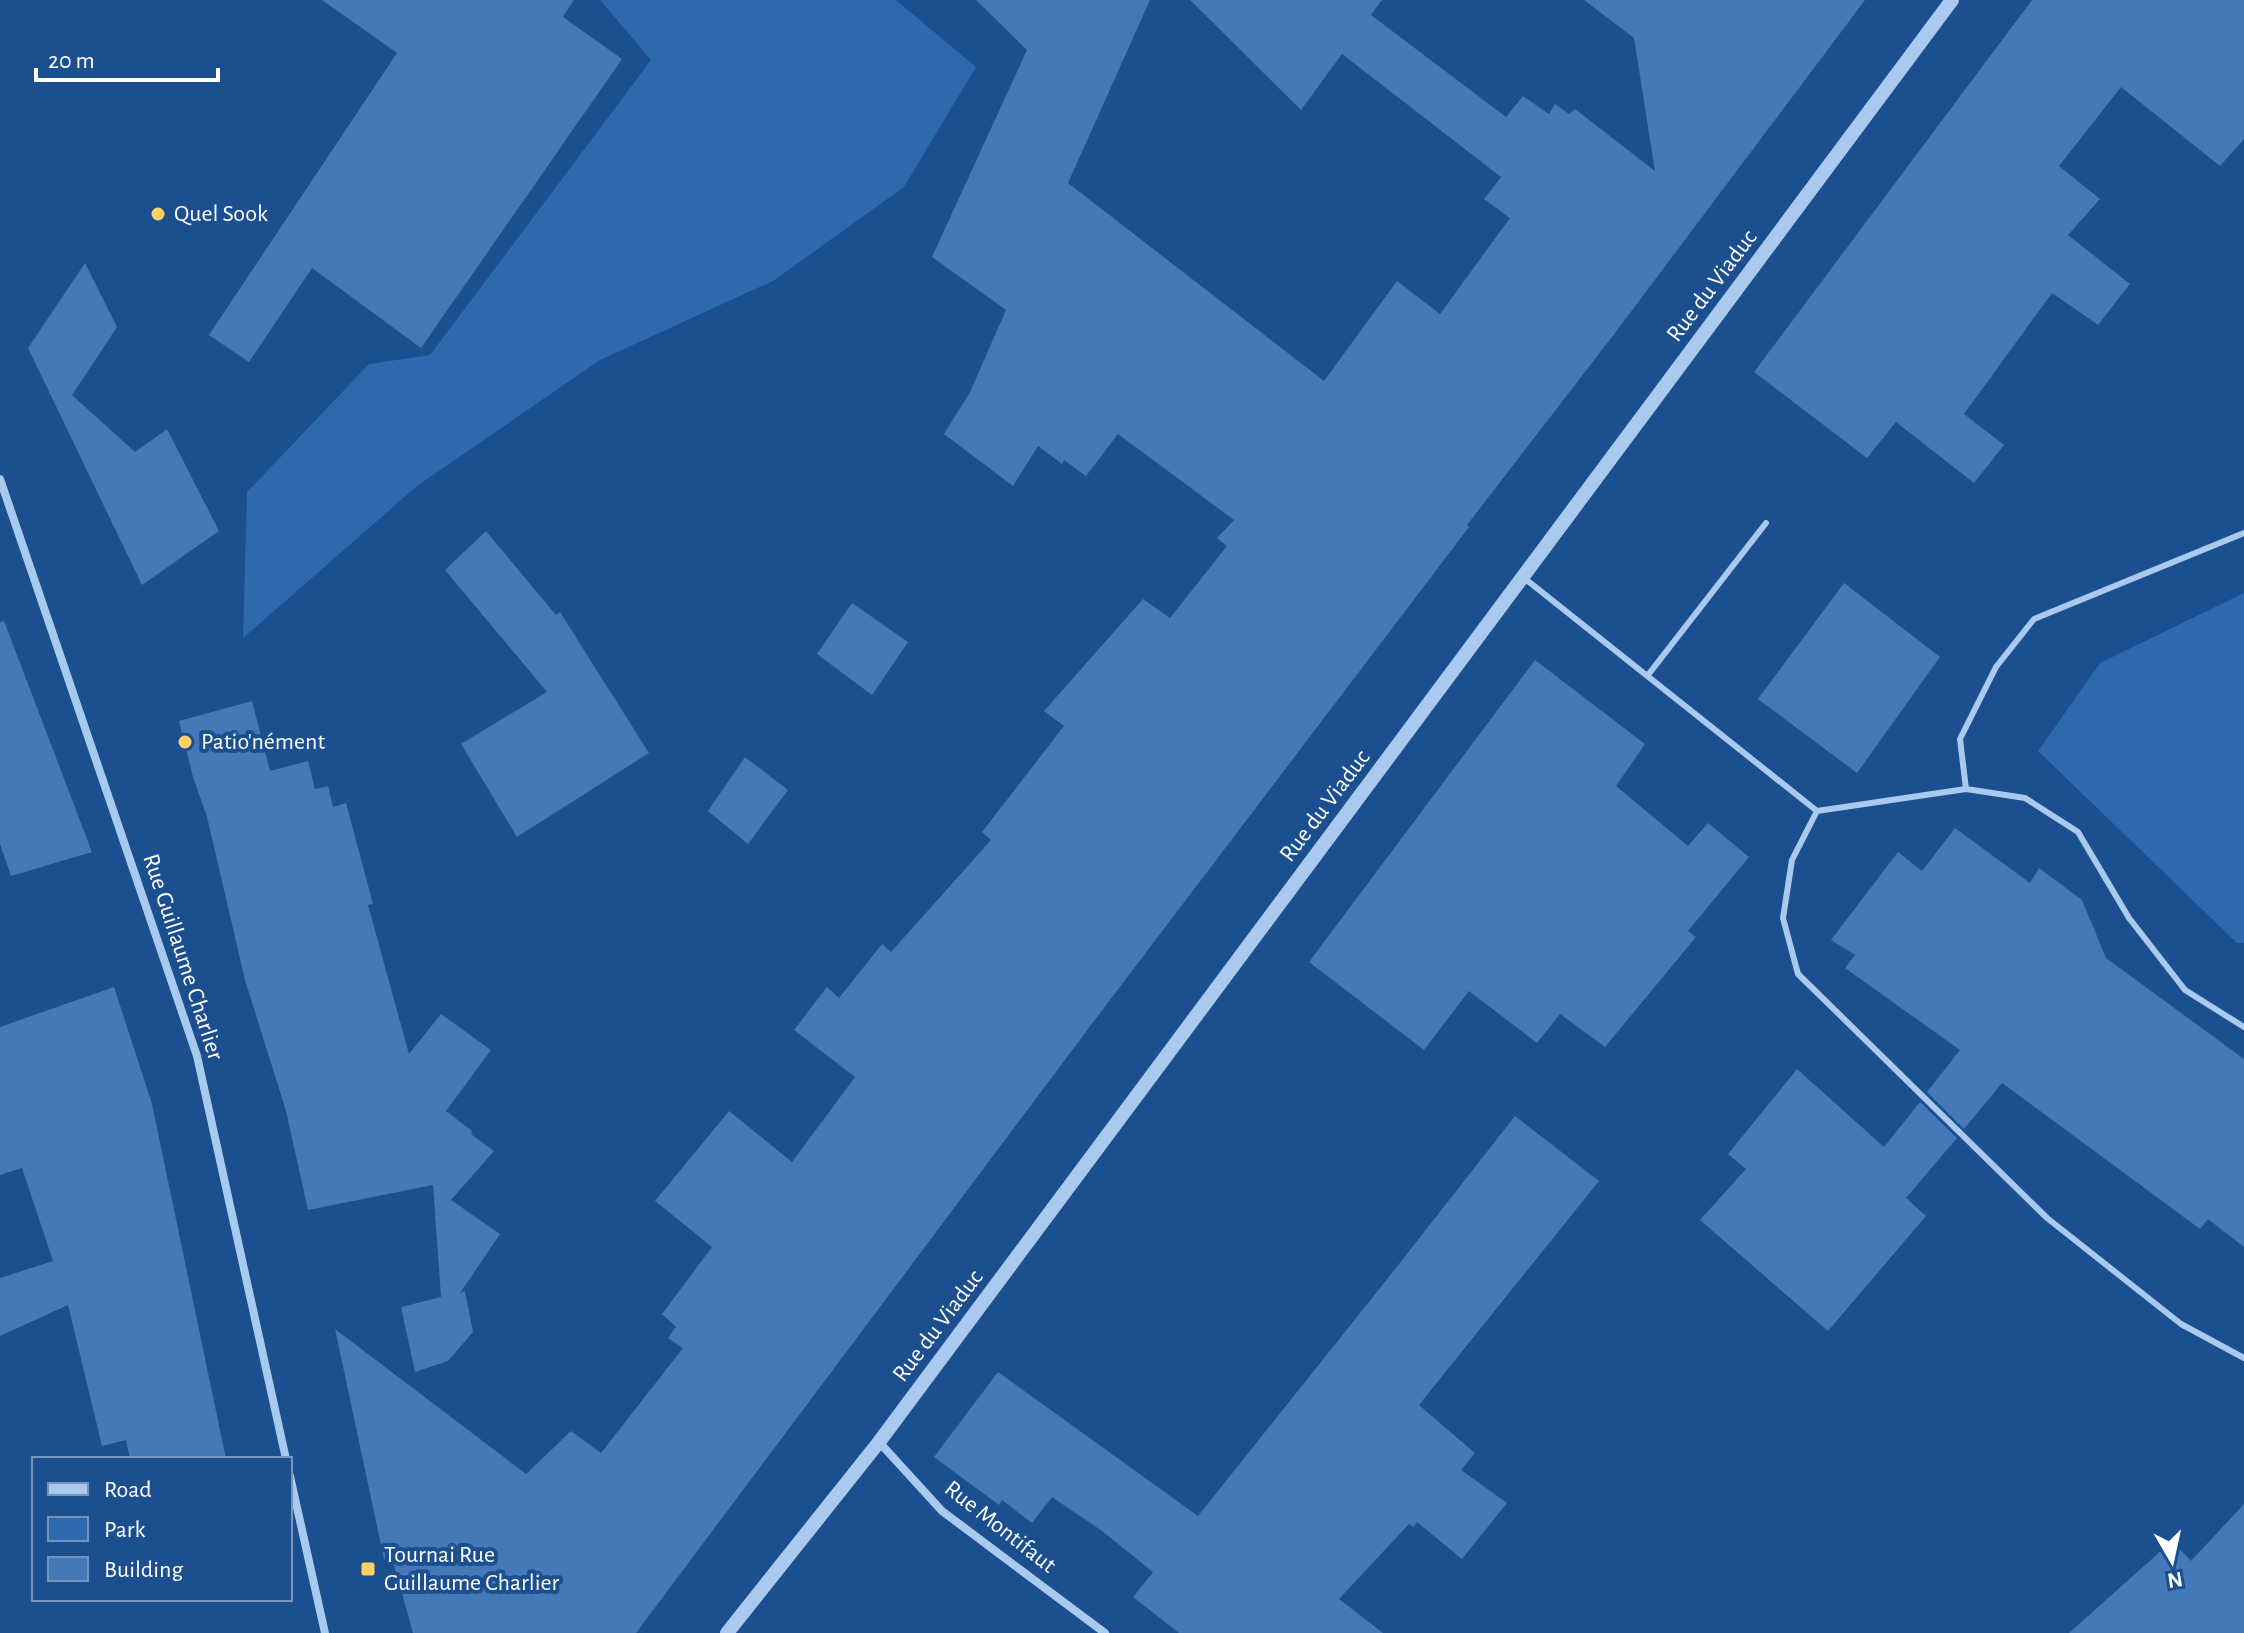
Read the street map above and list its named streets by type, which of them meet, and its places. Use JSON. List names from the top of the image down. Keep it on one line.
{"streets":{"street":["Rue du Viaduc","Rue Guillaume Charlier","Rue Montifaut"]},"crossings":[["Rue du Viaduc","Rue Montifaut"]],"places":{"other":["Quel Sook","Patio'nément"],"transit":["Tournai Rue Guillaume Charlier"]},"legend":["Road","Park","Building"],"scale_bar":"20 m","north":"bottom"}
